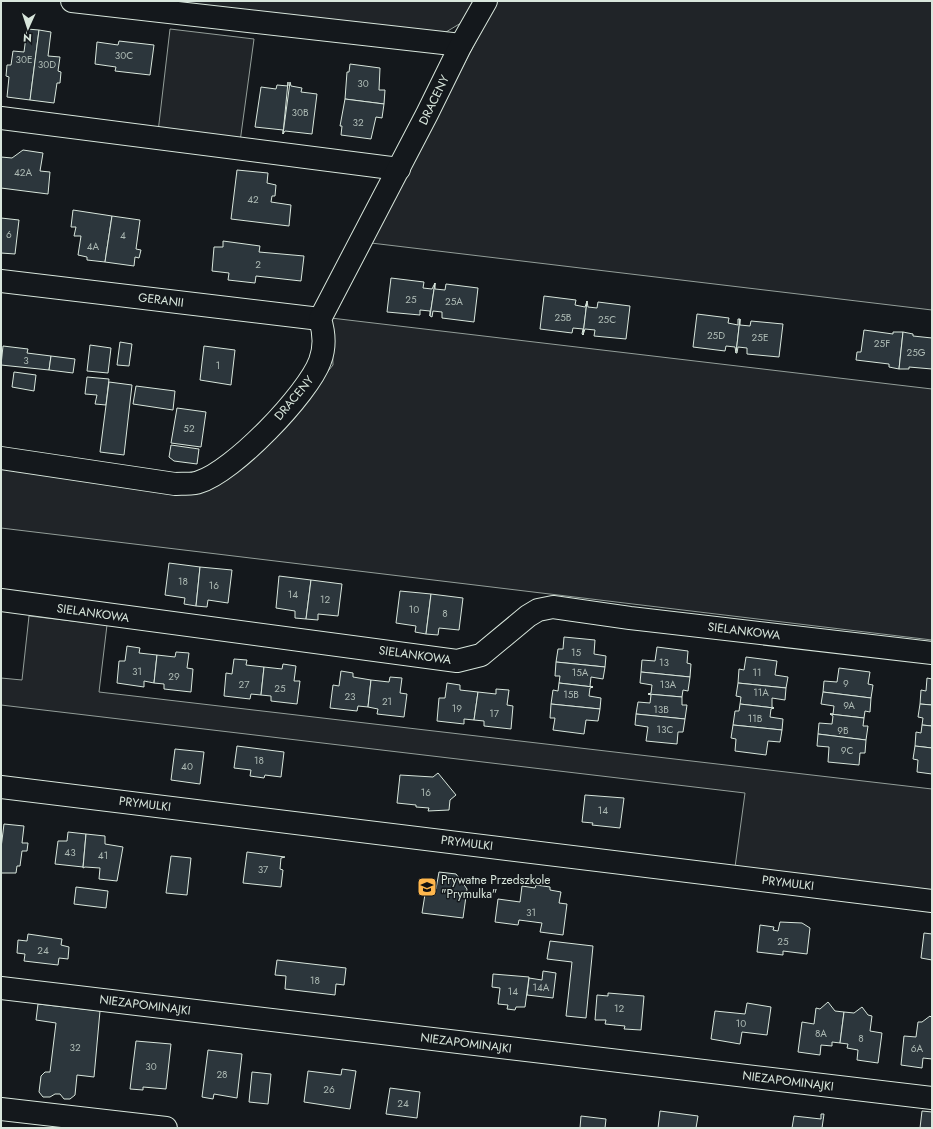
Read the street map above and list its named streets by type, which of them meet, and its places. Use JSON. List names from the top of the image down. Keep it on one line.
{"streets":{"street":["DRACENY","GERANII","SIELANKOWA","PRYMULKI","NIEZAPOMINAJKI"]},"crossings":[["DRACENY","GERANII"]],"places":{"school or university":["Prywatne Przedszkole \"Prymulka\""]},"house_numbers":["30C","30E","30D","30","30B","32","42A","42","6","4","4A","2","25","25A","25B","25C","25D","25E","25F","25G","3","1","52","18","16","14","12","10","8","15","13","31","15A","11","29","9","27","13A","25","11A","15B","23","21","9A","19","13B","17","11B","13C","9B","9C","18","40","16","14","43","41","37","31","25","24","18","14A","14","12","10","8A","8","32","6A","30","28","26","24"],"north":"bottom"}
